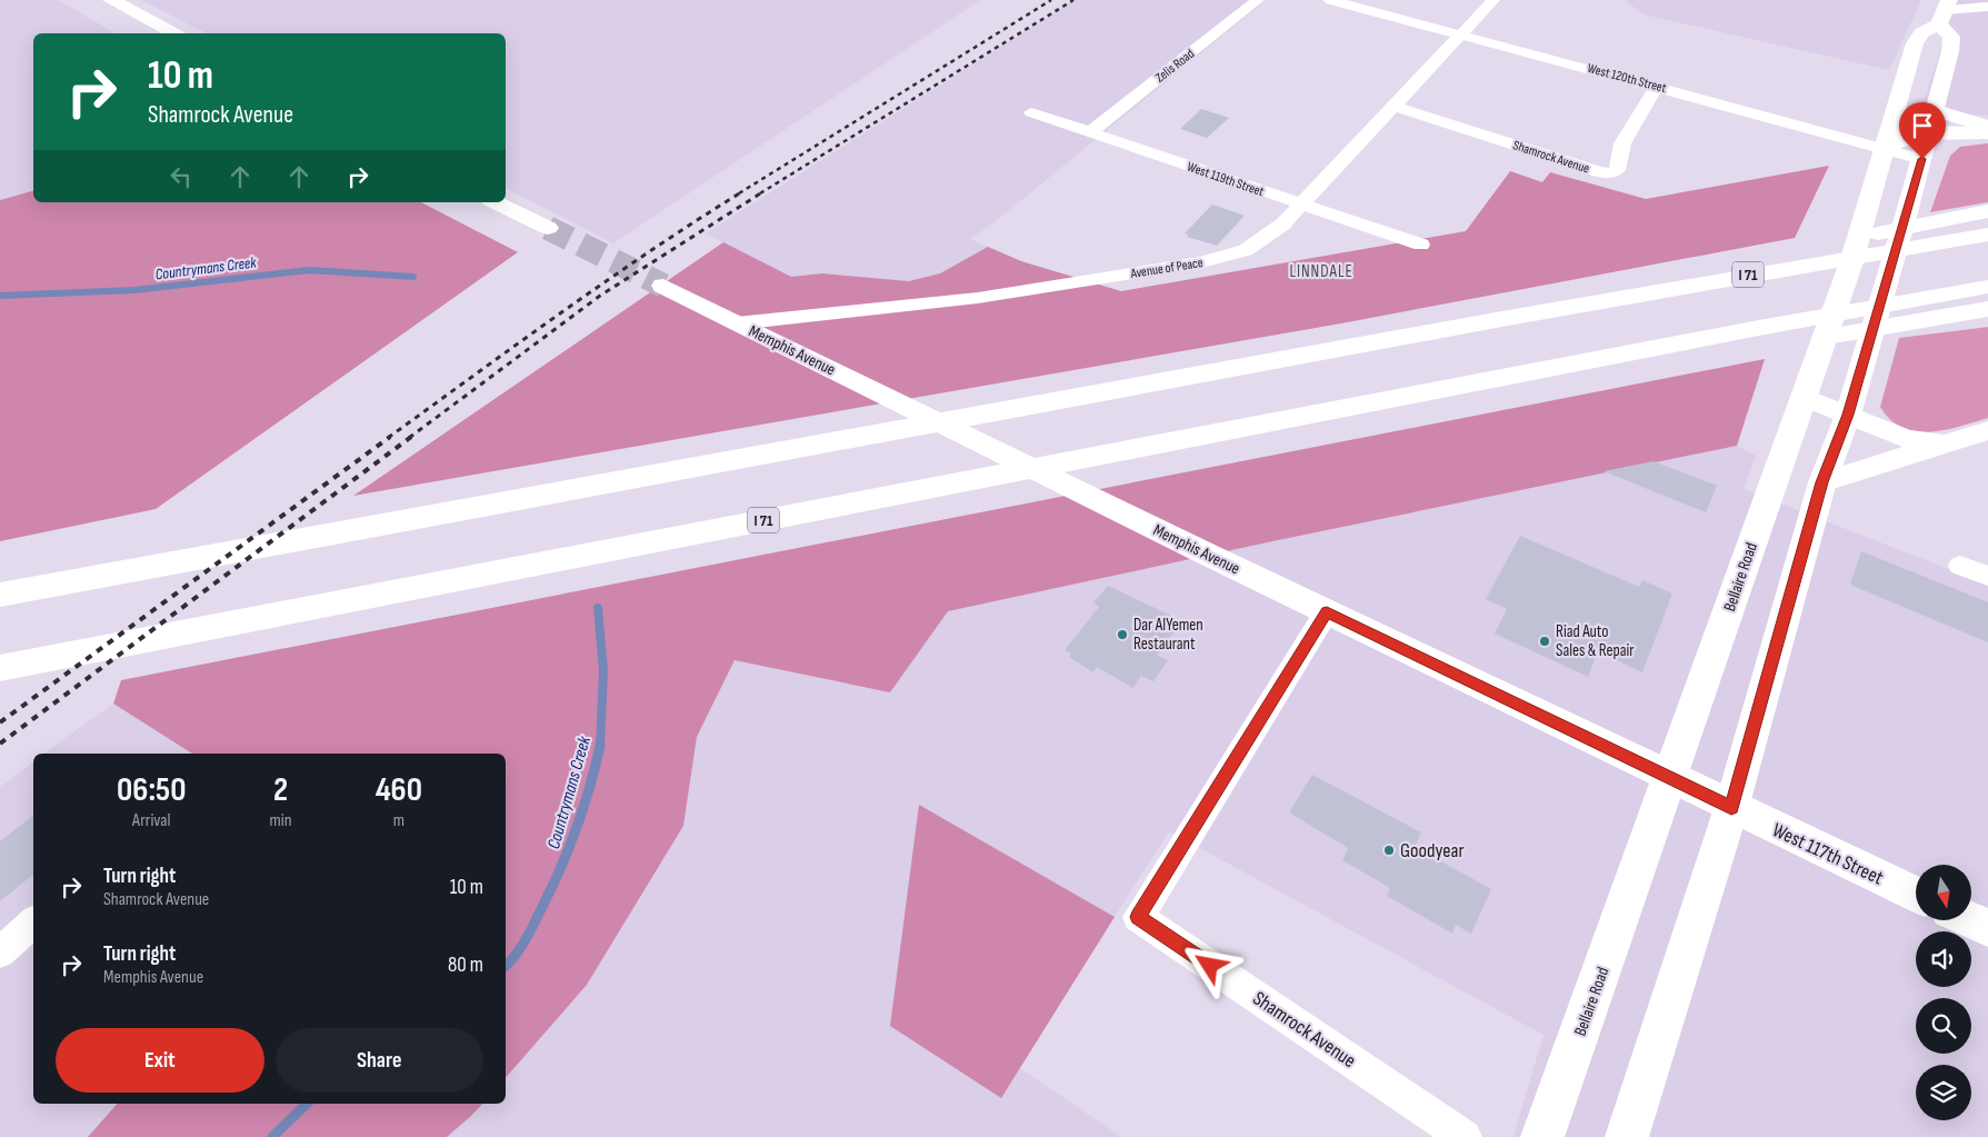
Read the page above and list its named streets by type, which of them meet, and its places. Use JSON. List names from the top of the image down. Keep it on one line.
{"streets":{"main road":["I 71","Memphis Avenue","Bellaire Road","West 117th Street"],"street":["Zelis Road","West 120th Street","Shamrock Avenue","West 119th Street","Avenue of Peace"]},"crossings":[["Zelis Road","West 119th Street"],["West 120th Street","Shamrock Avenue"],["West 120th Street","Avenue of Peace"],["West 120th Street","Bellaire Road"],["Shamrock Avenue","Avenue of Peace"],["Shamrock Avenue","Memphis Avenue"],["West 119th Street","Avenue of Peace"],["Avenue of Peace","Memphis Avenue"],["Memphis Avenue","Bellaire Road"],["Memphis Avenue","West 117th Street"]],"districts":["LINNDALE"],"water":["Countrymans Creek"],"places":["Dar AlYemen Restaurant","Riad Auto Sales & Repair","Goodyear"],"north":"bottom","page":{"turn":["10 m","Shamrock Avenue"],"eta":["06:50","Arrival","2","min","460","m"],"list":[{"name":"Turn right","note":"Shamrock Avenue","value":"10 m"},{"name":"Turn right","note":"Memphis Avenue","value":"80 m"}],"buttons":["Exit","Share"]}}
